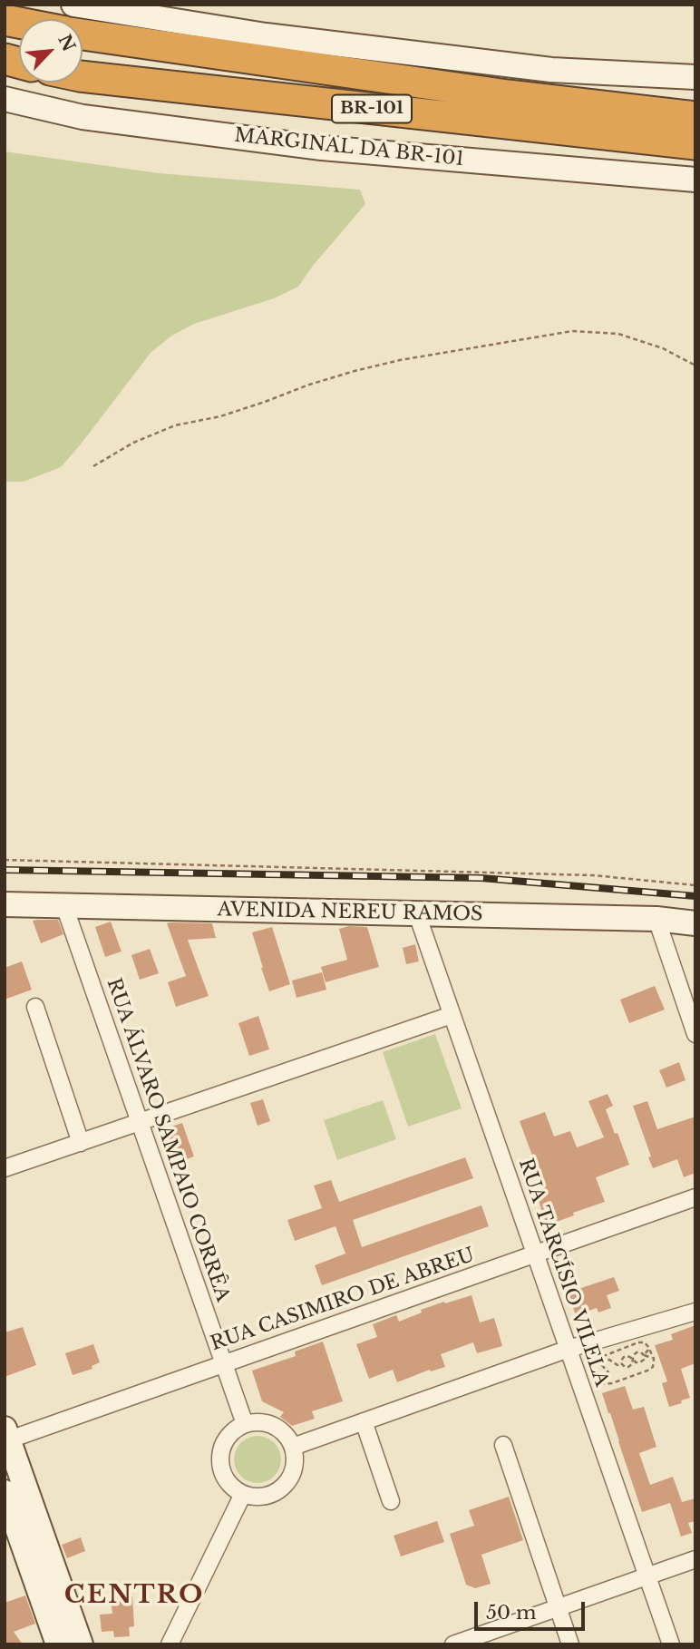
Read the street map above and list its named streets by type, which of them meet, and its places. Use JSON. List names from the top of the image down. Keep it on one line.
{"streets":{"highway":["BR-101"],"main road":["MARGINAL DA BR-101","AVENIDA NEREU RAMOS"],"street":["RUA ÁLVARO SAMPAIO CORRÊA","RUA TARCÍSIO VILELA","RUA CASIMIRO DE ABREU"]},"crossings":[["AVENIDA NEREU RAMOS","RUA ÁLVARO SAMPAIO CORRÊA"],["AVENIDA NEREU RAMOS","RUA TARCÍSIO VILELA"],["RUA ÁLVARO SAMPAIO CORRÊA","RUA CASIMIRO DE ABREU"],["RUA TARCÍSIO VILELA","RUA CASIMIRO DE ABREU"]],"districts":["CENTRO"],"scale_bar":"50 m","north":"top right"}
